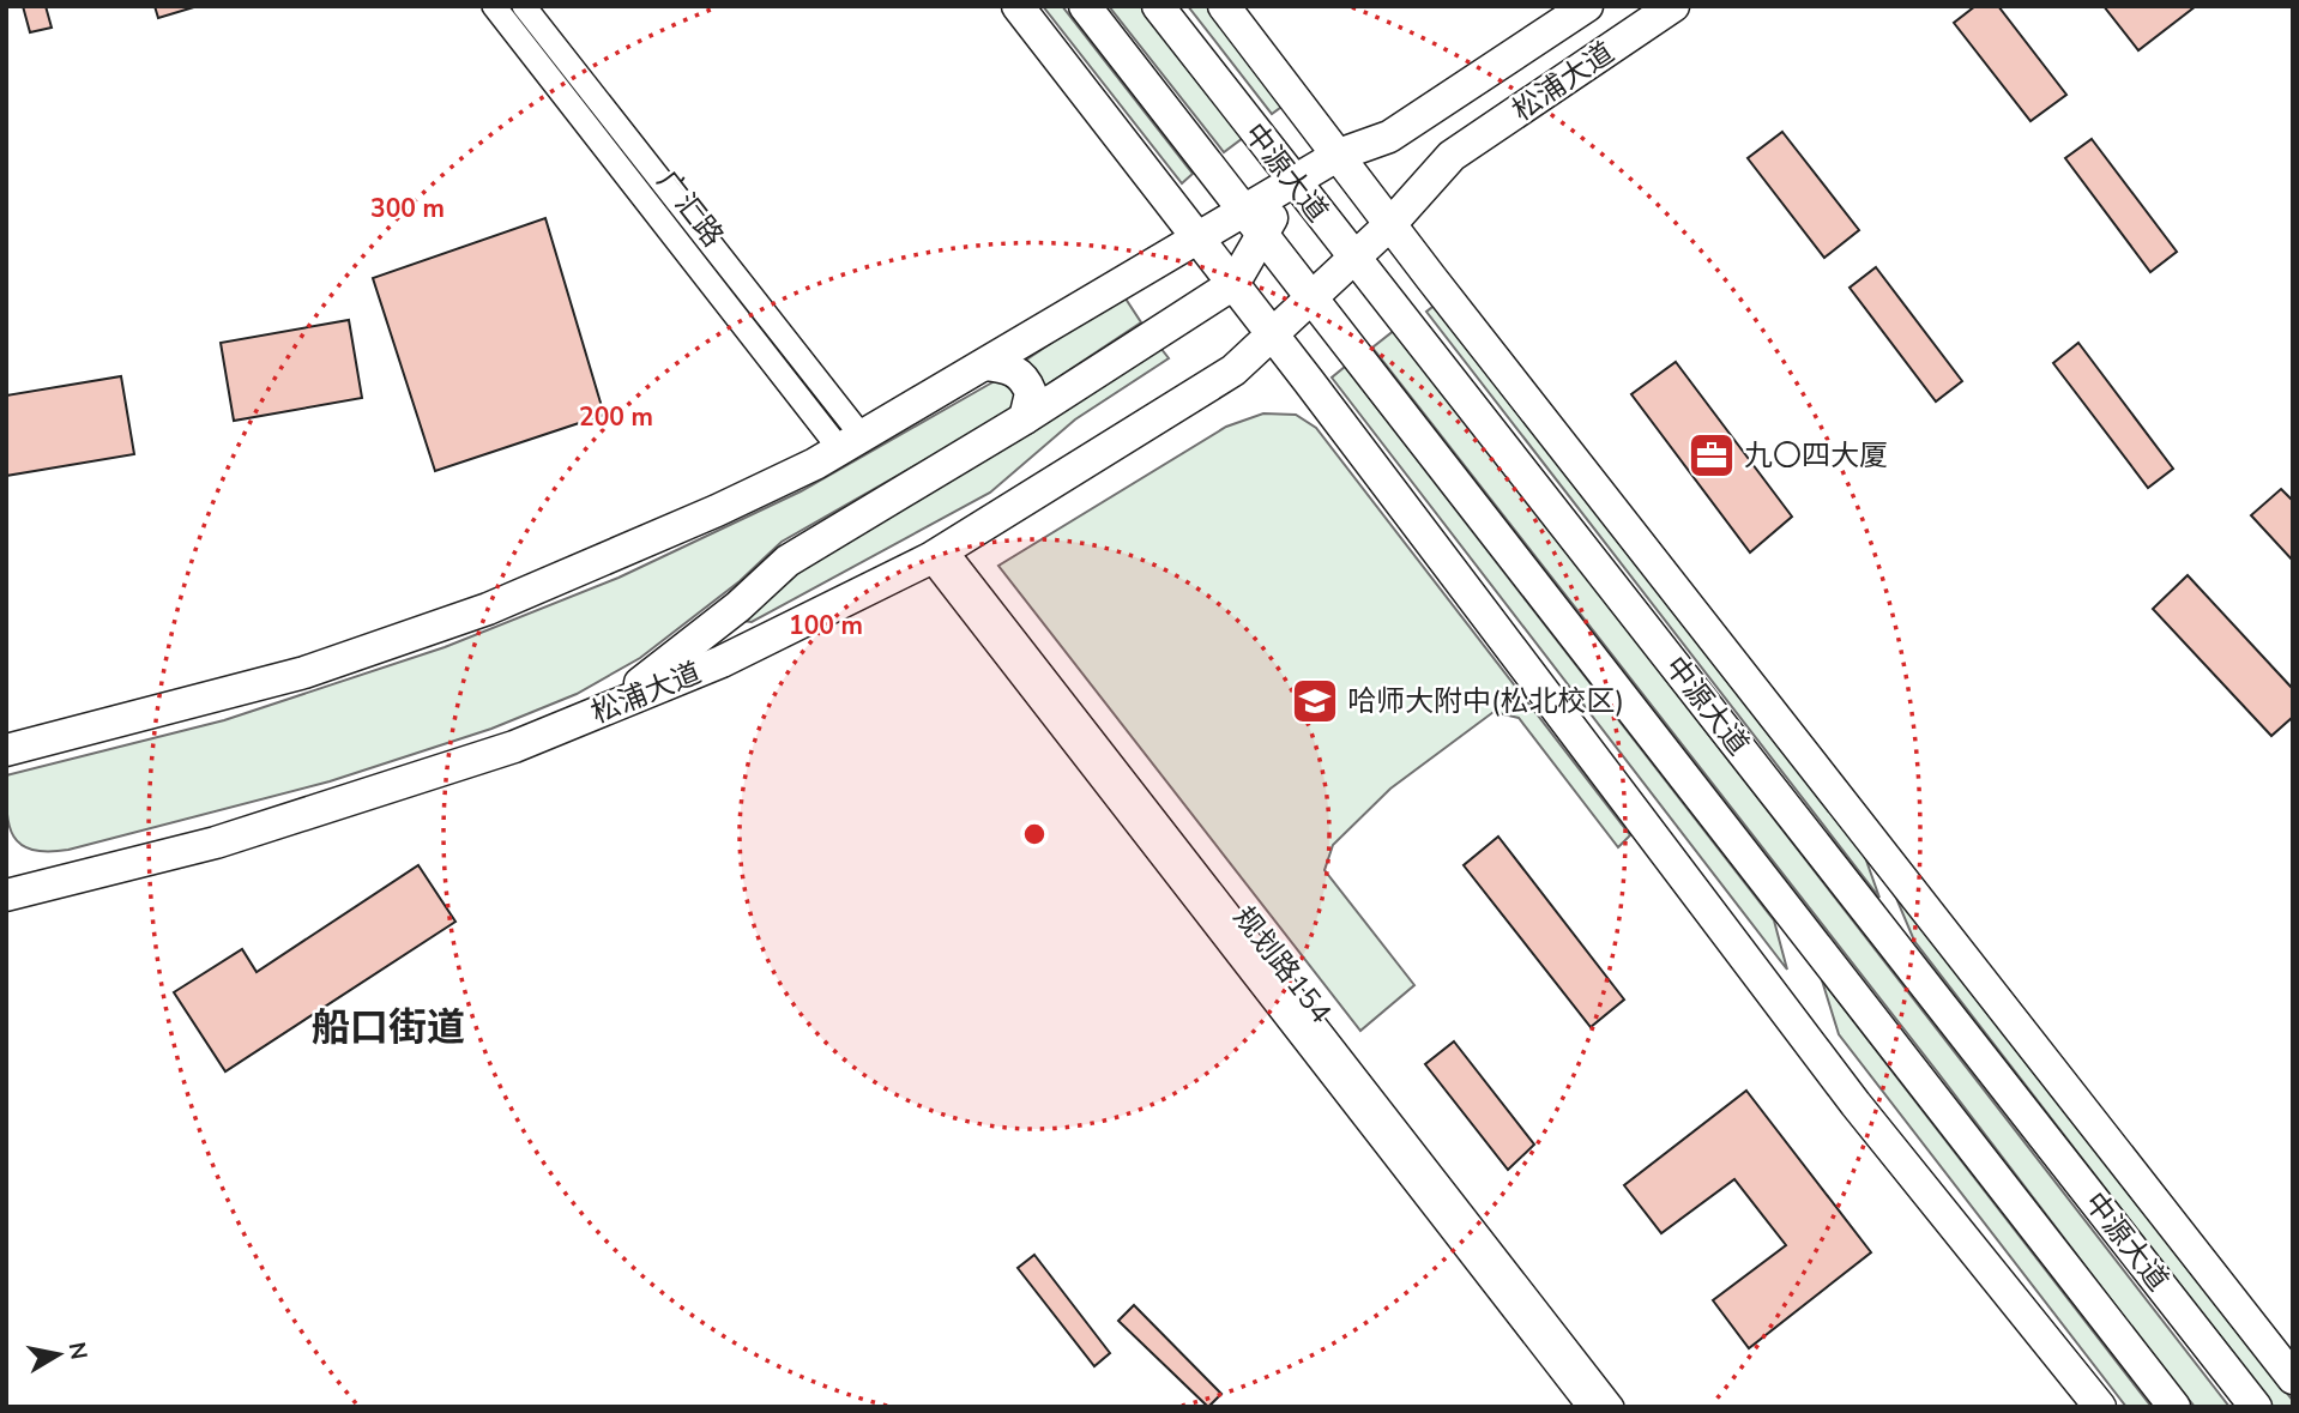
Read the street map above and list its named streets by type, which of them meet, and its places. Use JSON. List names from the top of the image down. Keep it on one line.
{"streets":{"highway":["松浦大道","中源大道"],"street":["广汇路","规划路154"]},"crossings":[["松浦大道","中源大道"],["松浦大道","规划路154"]],"districts":["船口街道"],"places":{"office":["九〇四大厦"],"school or university":["哈师大附中(松北校区)"]},"north":"right","rings":["300 m","200 m","100 m"]}
